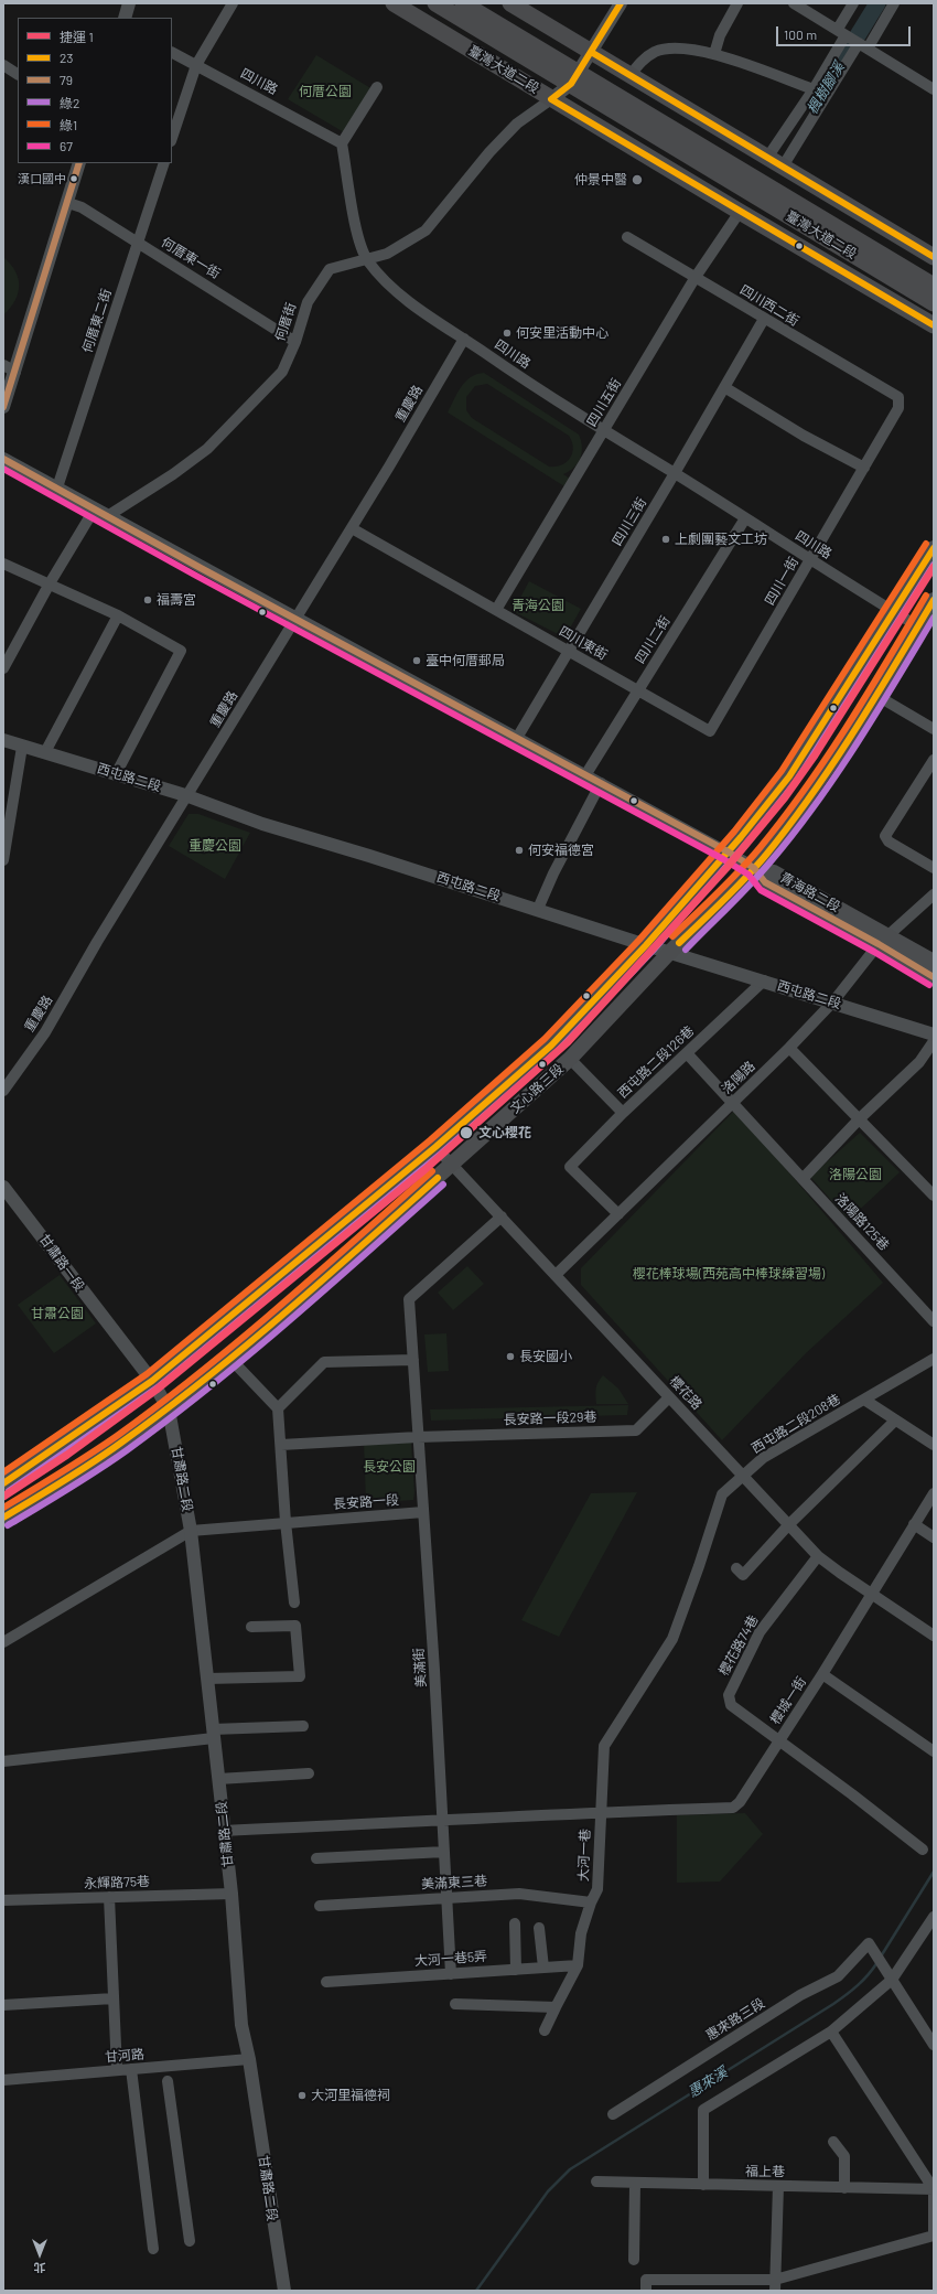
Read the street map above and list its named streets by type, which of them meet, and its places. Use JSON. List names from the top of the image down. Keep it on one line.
{"streets":{"main road":["臺灣大道二段","青海路二段","文心路三段"],"street":["四川路","何厝東一街","四川西二街","何厝東二街","何厝街","四川五街","重慶路","四川三街","四川一街","四川二街","四川東街","西屯路二段","西屯路二段126巷","洛陽路","洛陽路125巷","甘肅路一段","櫻花路","長安路一段29巷","西屯路二段208巷","甘肅路二段","長安路一段","櫻花路74巷","美滿街","櫻城一街","大河一巷","永輝路75巷","美滿東三巷","大河一巷5弄","惠來路三段","甘河路","福上巷"]},"crossings":[["臺灣大道二段","何厝街"],["臺灣大道二段","四川五街"],["四川路","何厝街"],["四川路","四川五街"],["四川路","重慶路"],["四川路","四川三街"],["四川路","四川一街"],["四川路","四川二街"],["四川路","文心路三段"],["何厝東一街","何厝東二街"],["何厝東一街","何厝街"],["四川西二街","四川五街"],["四川西二街","四川三街"],["四川西二街","四川一街"],["四川五街","四川東街"],["重慶路","四川東街"],["重慶路","西屯路二段"],["四川三街","四川東街"],["四川一街","四川東街"],["四川二街","四川東街"],["西屯路二段","西屯路二段126巷"],["西屯路二段","洛陽路"],["西屯路二段","文心路三段"],["青海路二段","洛陽路"],["青海路二段","文心路三段"],["西屯路二段126巷","洛陽路"],["西屯路二段126巷","洛陽路125巷"],["洛陽路","洛陽路125巷"],["洛陽路","櫻花路"],["文心路三段","甘肅路一段"],["文心路三段","櫻花路"],["文心路三段","甘肅路二段"],["甘肅路一段","甘肅路二段"],["櫻花路","長安路一段29巷"],["櫻花路","西屯路二段208巷"],["櫻花路","櫻花路74巷"],["櫻花路","櫻城一街"],["西屯路二段208巷","大河一巷"],["甘肅路二段","長安路一段"],["甘肅路二段","永輝路75巷"],["甘肅路二段","甘河路"],["長安路一段","美滿街"],["櫻花路74巷","櫻城一街"],["美滿街","美滿東三巷"],["美滿街","大河一巷5弄"],["櫻城一街","大河一巷"],["大河一巷","美滿東三巷"],["大河一巷","大河一巷5弄"]],"water":["楓樹腳溪","惠來溪"],"parks":["何厝公園","青海公園","重慶公園","洛陽公園","櫻花棒球場(西苑高中棒球練習場)","甘肅公園","長安公園"],"places":["漢口國中","仲景中醫","何安里活動中心","上劇團藝文工坊","福壽宮","臺中何厝郵局","何安福德宮","文心櫻花","長安國小","大河里福德祠"],"lines":["transit line 23","transit line 79","transit line 67","transit line 綠1","transit line 綠2","metro line 1"],"legend":["捷運 1","23","79","綠2","綠1","67"],"scale_bar":"100 m","north":"bottom"}
